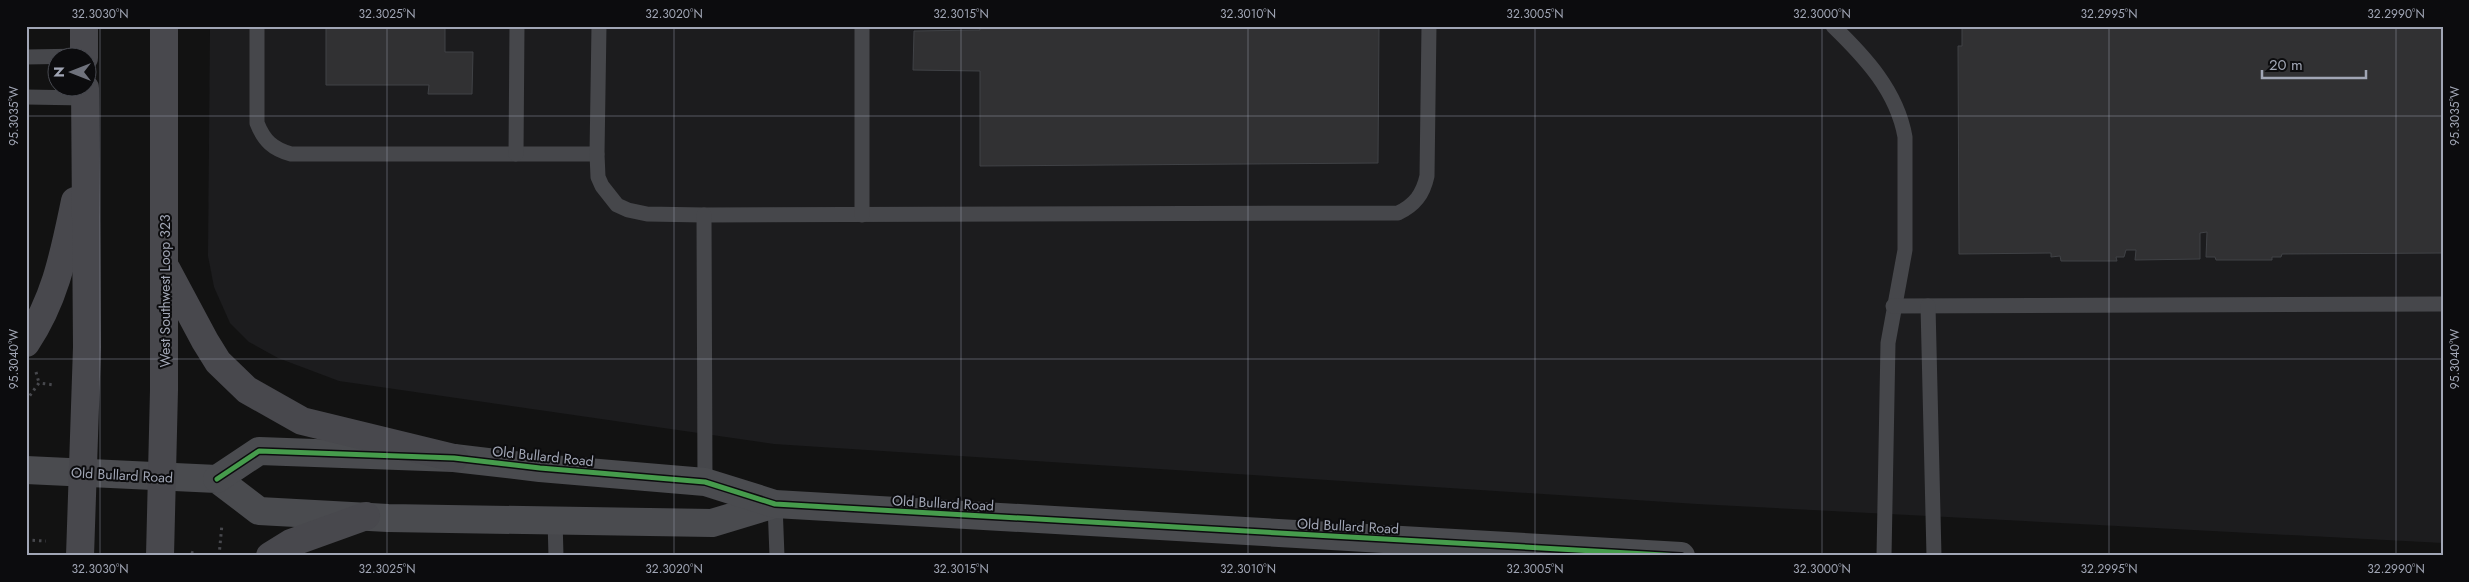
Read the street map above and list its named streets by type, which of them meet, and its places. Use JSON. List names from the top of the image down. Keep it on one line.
{"streets":{"highway":["West Southwest Loop 323"],"street":["Old Bullard Road"]},"crossings":[["West Southwest Loop 323","Old Bullard Road"]],"scale_bar":"20 m","north":"left","coordinates":["32.3030°N","32.3025°N","32.3020°N","32.3015°N","32.3010°N","32.3005°N","32.3000°N","32.2995°N","32.2990°N","95.3035°W","95.3040°W"]}
